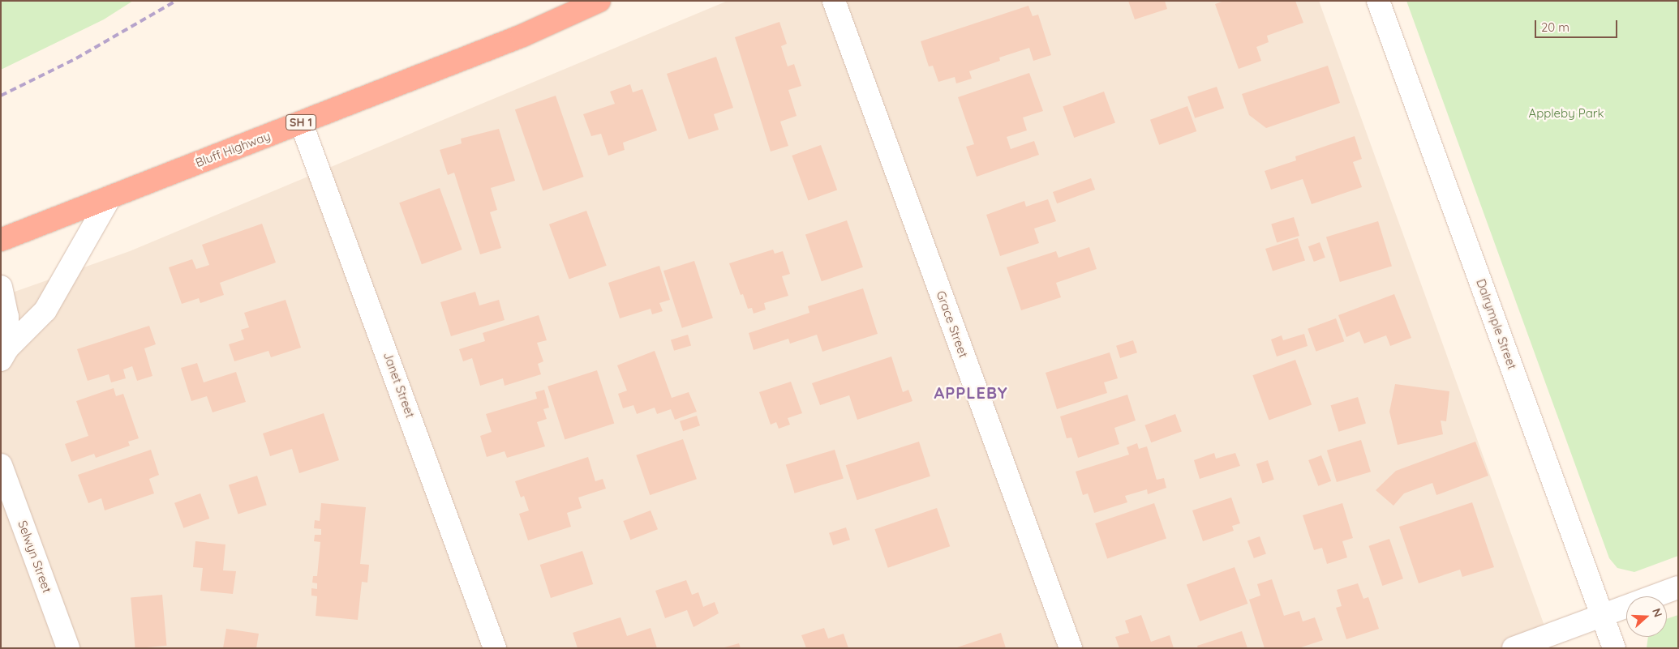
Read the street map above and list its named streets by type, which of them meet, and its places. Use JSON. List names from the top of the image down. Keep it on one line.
{"streets":{"highway":["SH 1","Bluff Highway"],"street":["Grace Street","Dalrymple Street","Janet Street","Selwyn Street"]},"crossings":[["Bluff Highway","Janet Street"]],"districts":["APPLEBY"],"parks":["Appleby Park"],"scale_bar":"20 m","north":"right"}
